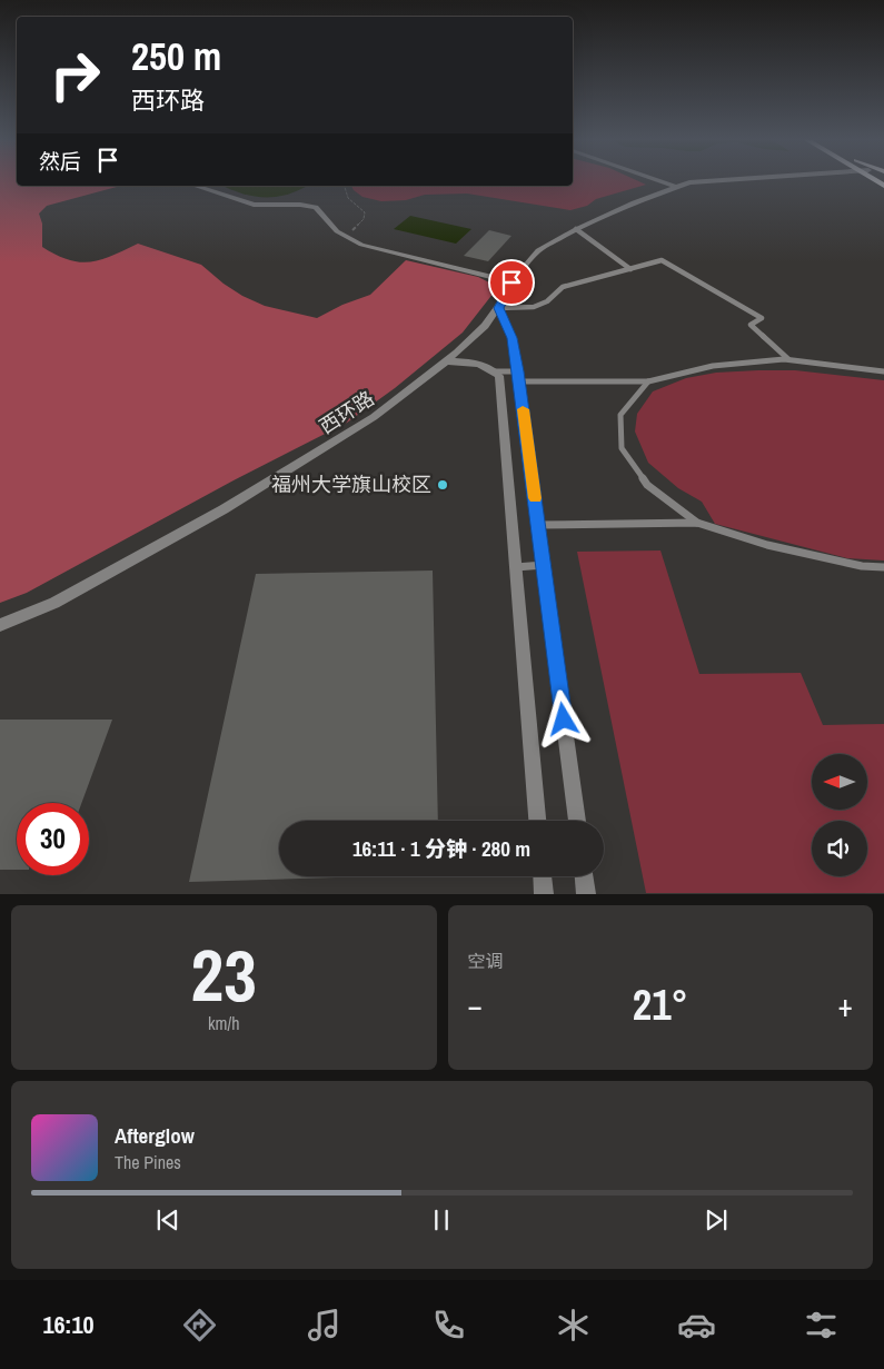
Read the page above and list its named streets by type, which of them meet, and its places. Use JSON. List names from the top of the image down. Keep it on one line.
{"streets":{"street":["西环路"]},"places":["福州大学旗山校区"],"north":"left","page":{"turn":["250 m","西环路"],"then":"然后","limit":"30","trip":"16:11 · 1 分钟 · 280 m","tile":[["23","km/h"],"空调"],"heat":["−","21°","+"],"song":["Afterglow","The Pines"],"tabs":"16:10"}}
